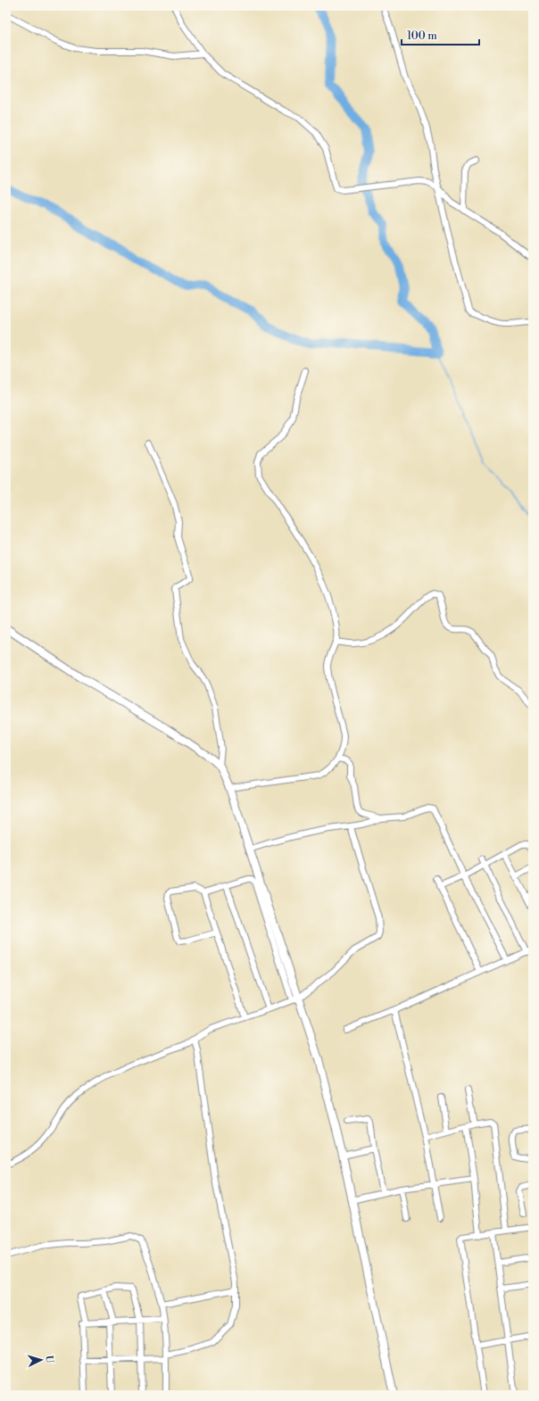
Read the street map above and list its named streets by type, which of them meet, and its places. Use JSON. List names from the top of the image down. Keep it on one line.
{"scale_bar":"100 m","north":"right"}
